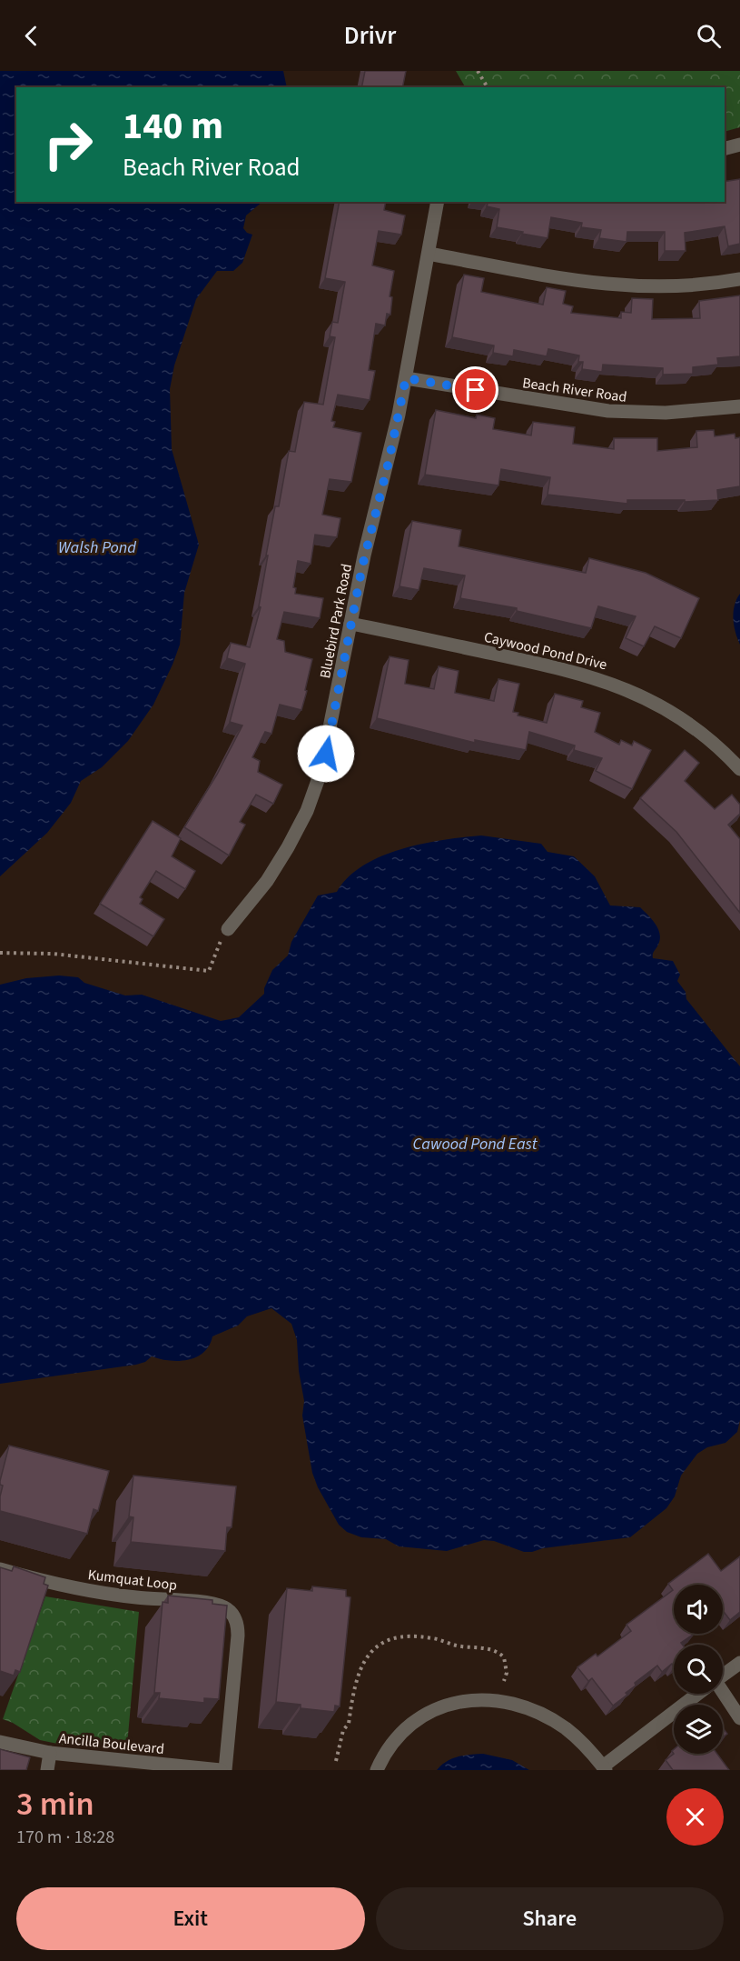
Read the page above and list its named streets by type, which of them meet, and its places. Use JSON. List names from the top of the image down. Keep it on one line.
{"streets":{"street":["Beach River Road","Bluebird Park Road","Caywood Pond Drive","Kumquat Loop","Ancilla Boulevard"]},"crossings":[["Beach River Road","Bluebird Park Road"],["Bluebird Park Road","Caywood Pond Drive"]],"water":["Walsh Pond","Cawood Pond East"],"page":{"header":"Drivr","turn":["140 m","Beach River Road"],"heading":["3 min","170 m · 18:28"],"buttons":["Exit","Share"]}}
